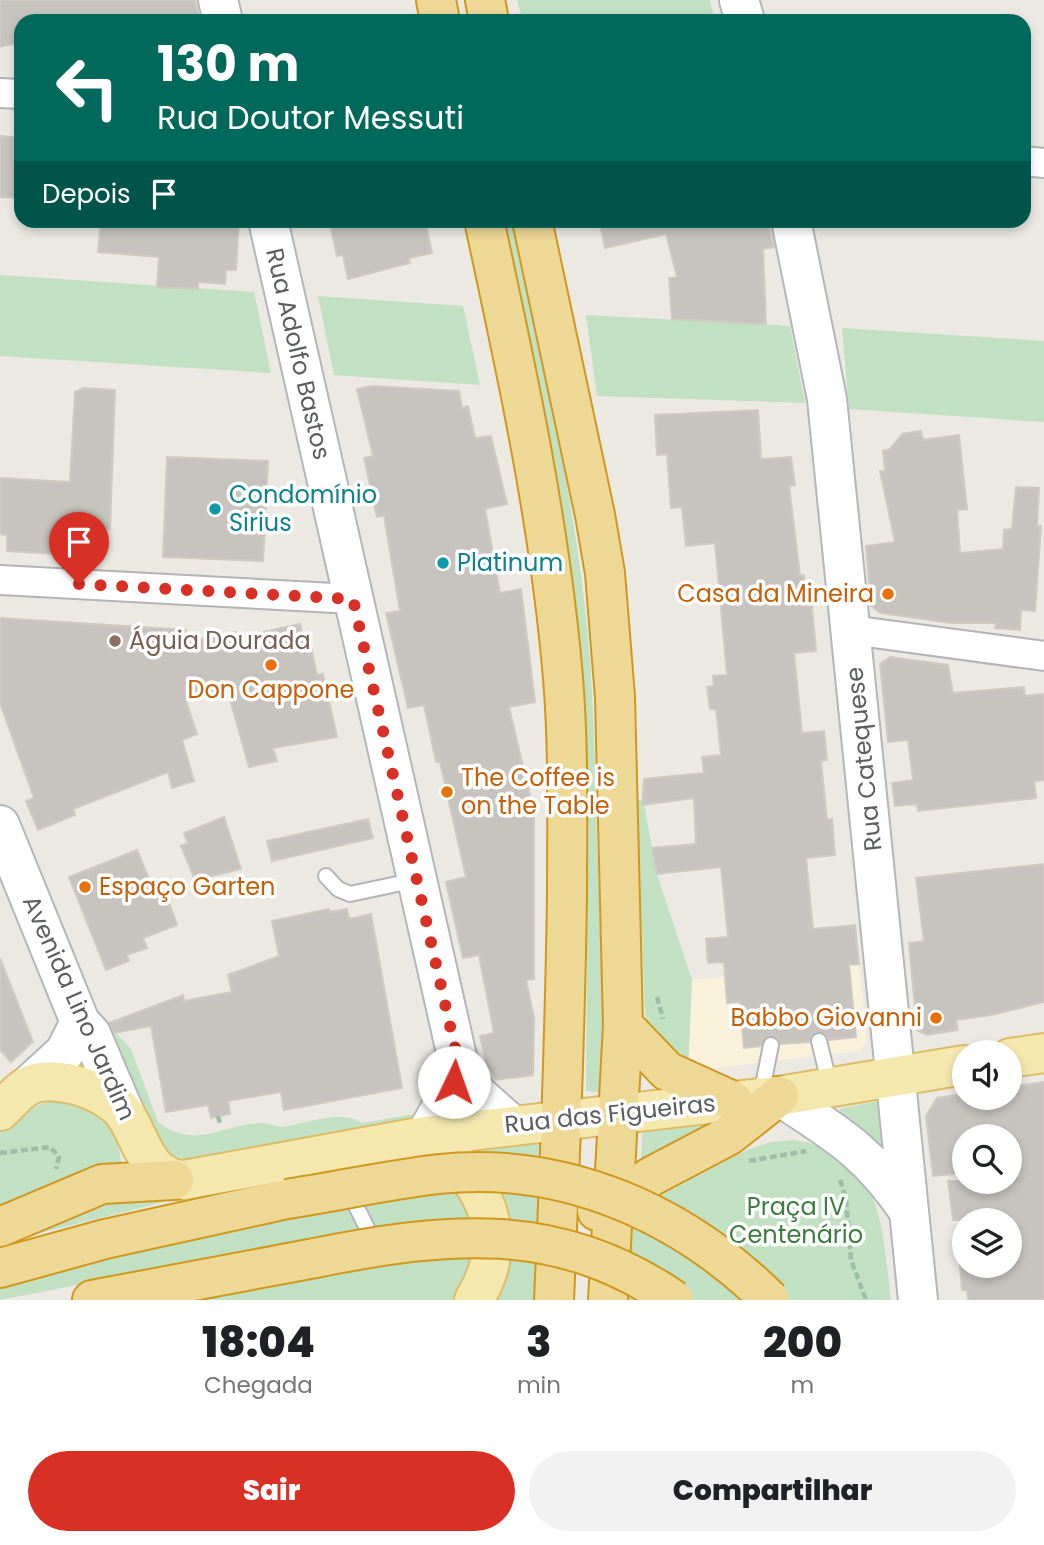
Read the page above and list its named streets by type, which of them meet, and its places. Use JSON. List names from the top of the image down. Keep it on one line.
{"streets":{"main road":["Rua Adolfo Bastos","Rua Catequese","Avenida Lino Jardim","Rua das Figueiras"]},"crossings":[["Rua Adolfo Bastos","Rua das Figueiras"],["Rua Catequese","Rua das Figueiras"],["Avenida Lino Jardim","Rua das Figueiras"]],"parks":["Praça IV Centenário"],"places":["Condomínio Sirius","Platinum","Casa da Mineira","Águia Dourada","Don Cappone","The Coffee is on the Table","Espaço Garten","Babbo Giovanni"],"page":{"turn":["130 m","Rua Doutor Messuti"],"then":"Depois","eta":["18:04","Chegada","3","min","200","m"],"buttons":["Sair","Compartilhar"]}}
